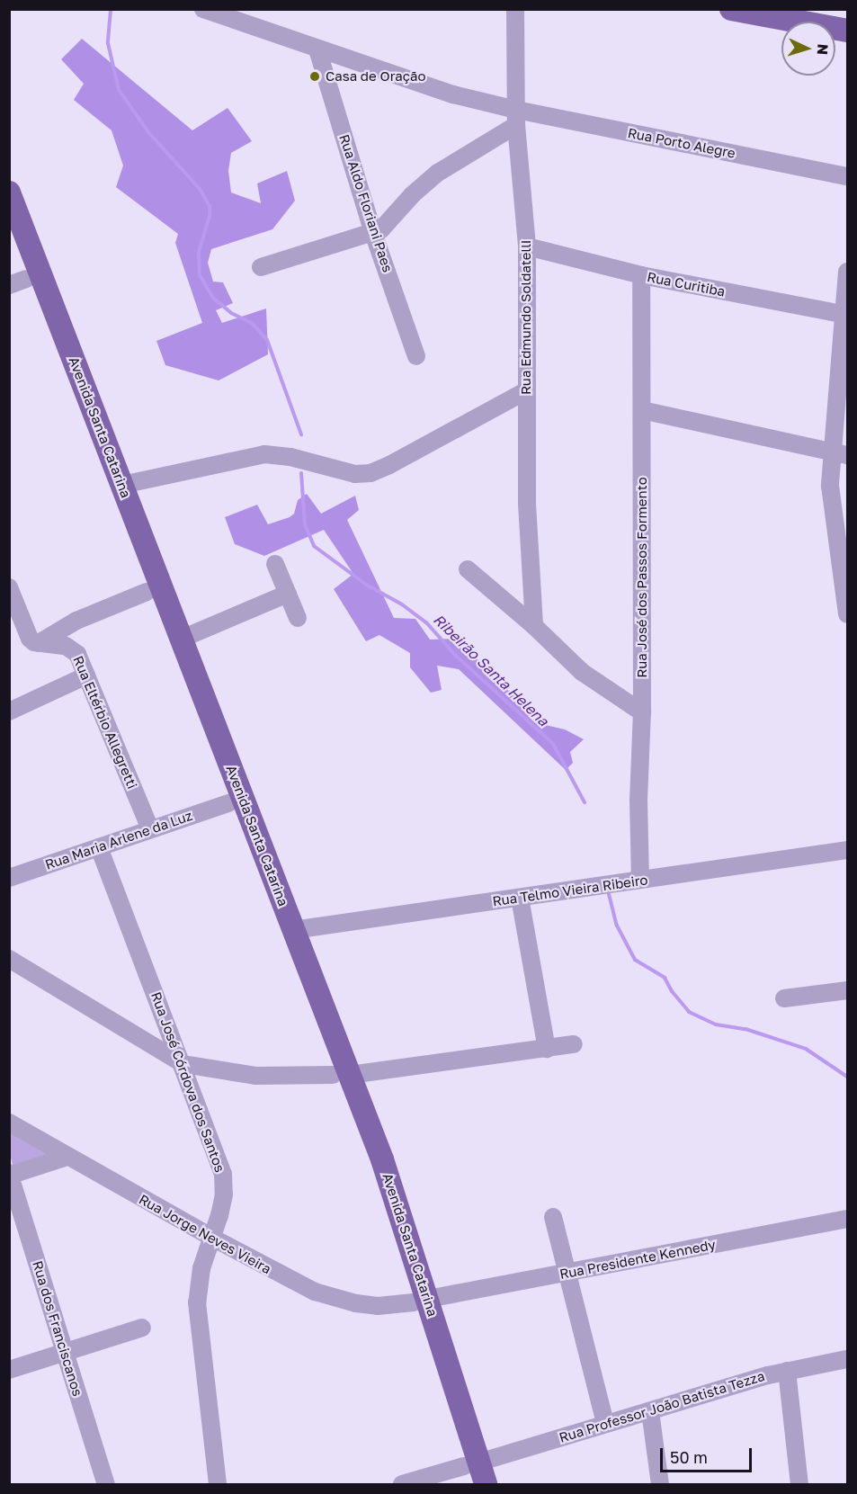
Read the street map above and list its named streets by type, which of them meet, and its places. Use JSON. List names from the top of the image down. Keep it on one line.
{"streets":{"main road":["Avenida Santa Catarina"],"street":["Rua Porto Alegre","Rua Aldo Floriani Paes","Rua Curitiba","Rua Edmundo Soldatelli","Rua José dos Passos Formento","Rua Eltérbio Allegretti","Rua Maria Arlene da Luz","Rua Telmo Vieira Ribeiro","Rua José Córdova dos Santos","Rua Jorge Neves Vieira","Rua Presidente Kennedy","Rua dos Franciscanos","Rua Professor João Batista Tezza"]},"crossings":[["Rua Porto Alegre","Rua Aldo Floriani Paes"],["Rua Porto Alegre","Rua Edmundo Soldatelli"],["Rua Curitiba","Rua Edmundo Soldatelli"],["Rua Curitiba","Rua José dos Passos Formento"],["Avenida Santa Catarina","Rua Maria Arlene da Luz"],["Avenida Santa Catarina","Rua Telmo Vieira Ribeiro"],["Avenida Santa Catarina","Rua Jorge Neves Vieira"],["Avenida Santa Catarina","Rua Presidente Kennedy"],["Avenida Santa Catarina","Rua Professor João Batista Tezza"],["Rua José dos Passos Formento","Rua Telmo Vieira Ribeiro"],["Rua Eltérbio Allegretti","Rua Maria Arlene da Luz"],["Rua Maria Arlene da Luz","Rua José Córdova dos Santos"],["Rua José Córdova dos Santos","Rua Jorge Neves Vieira"],["Rua Jorge Neves Vieira","Rua Presidente Kennedy"]],"water":["Ribeirão Santa Helena"],"places":["Casa de Oração"],"scale_bar":"50 m","north":"right"}
